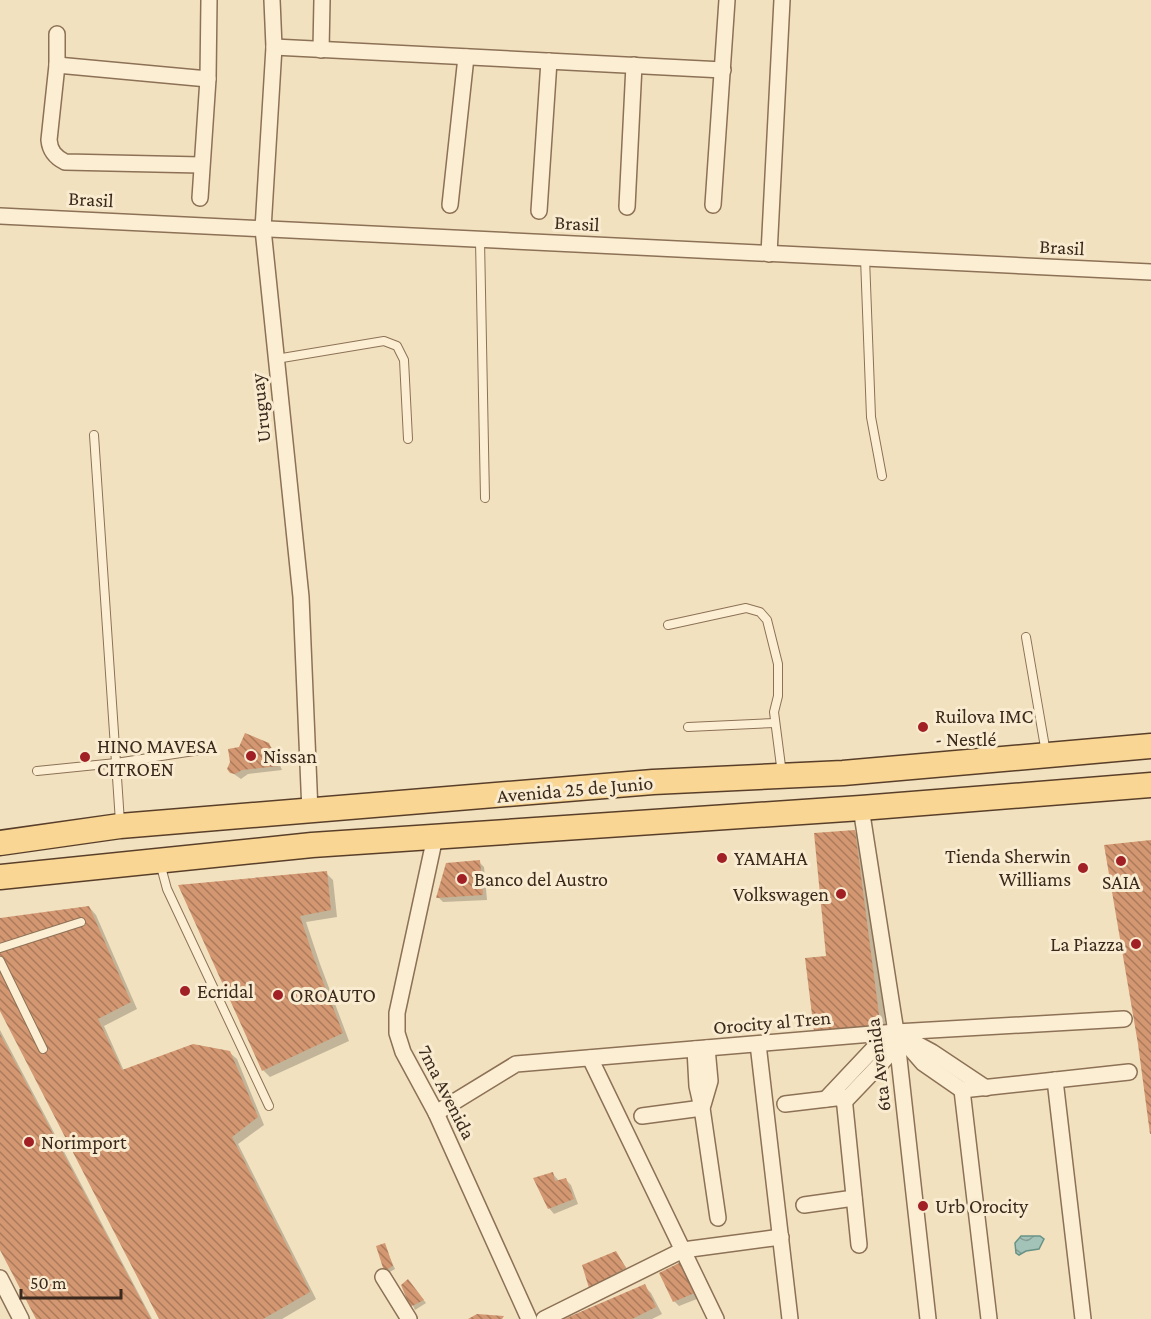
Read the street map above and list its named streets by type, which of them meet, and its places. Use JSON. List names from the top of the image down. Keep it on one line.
{"streets":{"main road":["Avenida 25 de Junio"],"street":["Brasil","Uruguay","Orocity al Tren","6ta Avenida","7ma Avenida"]},"crossings":[["Brasil","Uruguay"],["Uruguay","Avenida 25 de Junio"],["Avenida 25 de Junio","6ta Avenida"],["Avenida 25 de Junio","7ma Avenida"],["Orocity al Tren","6ta Avenida"],["Orocity al Tren","7ma Avenida"]],"places":["Ruilova IMC - Nestlé","Nissan","HINO MAVESA CITROEN","YAMAHA","SAIA","Tienda Sherwin Williams","Banco del Austro","Volkswagen","La Piazza","Ecridal","OROAUTO","Norimport","Urb Orocity"],"scale_bar":"50 m"}
